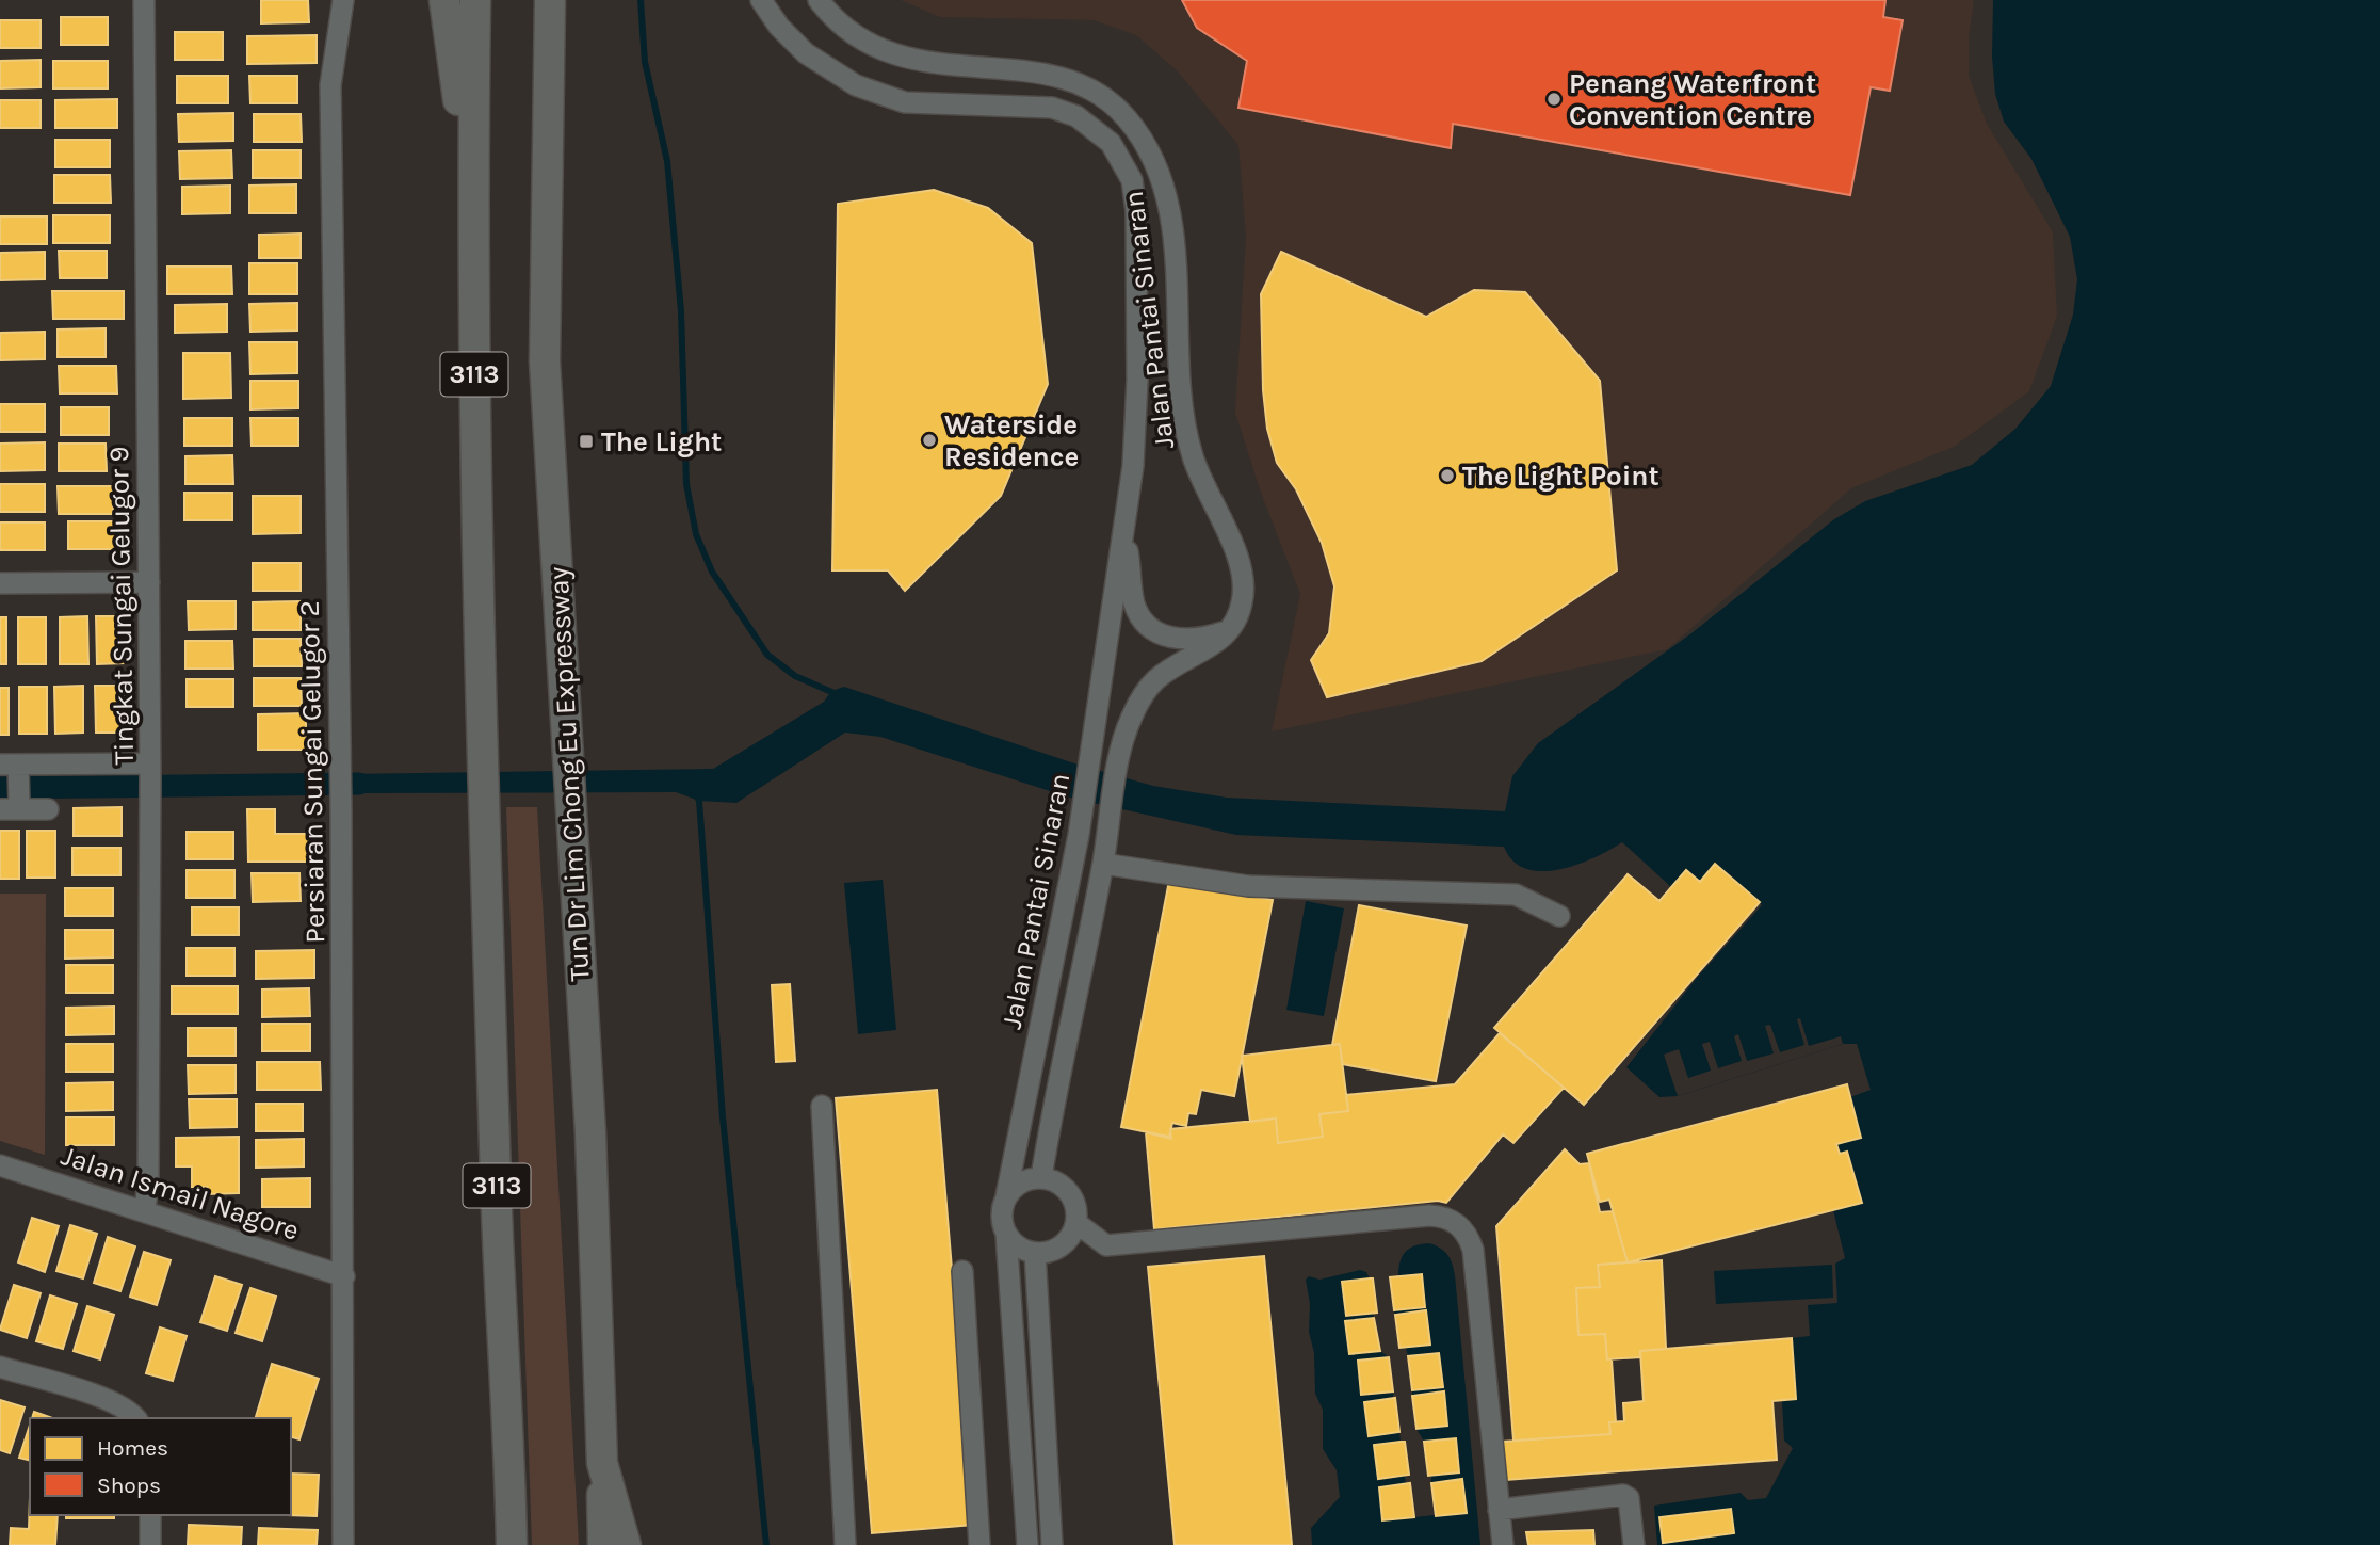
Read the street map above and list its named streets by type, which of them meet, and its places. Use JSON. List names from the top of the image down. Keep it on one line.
{"streets":{"highway":["3113","Tun Dr Lim Chong Eu Expressway"],"street":["Jalan Pantai Sinaran","Tingkat Sungai Gelugor 9","Persiaran Sungai Gelugor 2","Jalan Ismail Nagore"]},"crossings":[["Tingkat Sungai Gelugor 9","Jalan Ismail Nagore"],["Persiaran Sungai Gelugor 2","Jalan Ismail Nagore"]],"places":{"other":["Penang Waterfront Convention Centre","Waterside Residence","The Light Point"],"transit":["The Light"]},"legend":["Homes","Shops"]}
